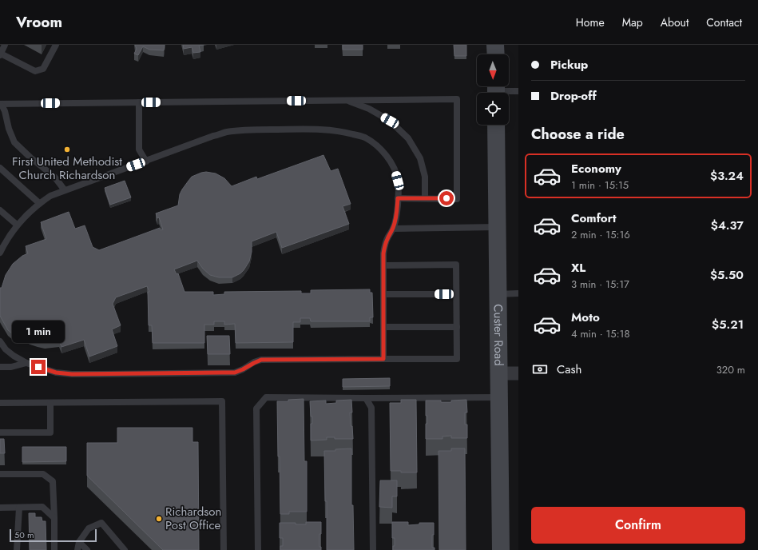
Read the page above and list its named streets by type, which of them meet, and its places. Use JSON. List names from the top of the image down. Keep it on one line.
{"streets":{"street":["Custer Road"]},"places":["First United Methodist Church Richardson","Richardson Post Office"],"scale_bar":"50 m","north":"bottom","page":{"header":"Vroom","nav":["Home","Map","About","Contact"],"banner":["Pickup","Drop-off"],"heading":"Choose a ride","list":[{"name":"Economy","note":"1 min · 15:15","value":"$3.24"},{"name":"Comfort","note":"2 min · 15:16","value":"$4.37"},{"name":"XL","note":"3 min · 15:17","value":"$5.50"},{"name":"Moto","note":"4 min · 15:18","value":"$5.21"}],"bubble":"1 min","pay":["Cash","320 m"],"buttons":"Confirm","scale":"50 m"}}
